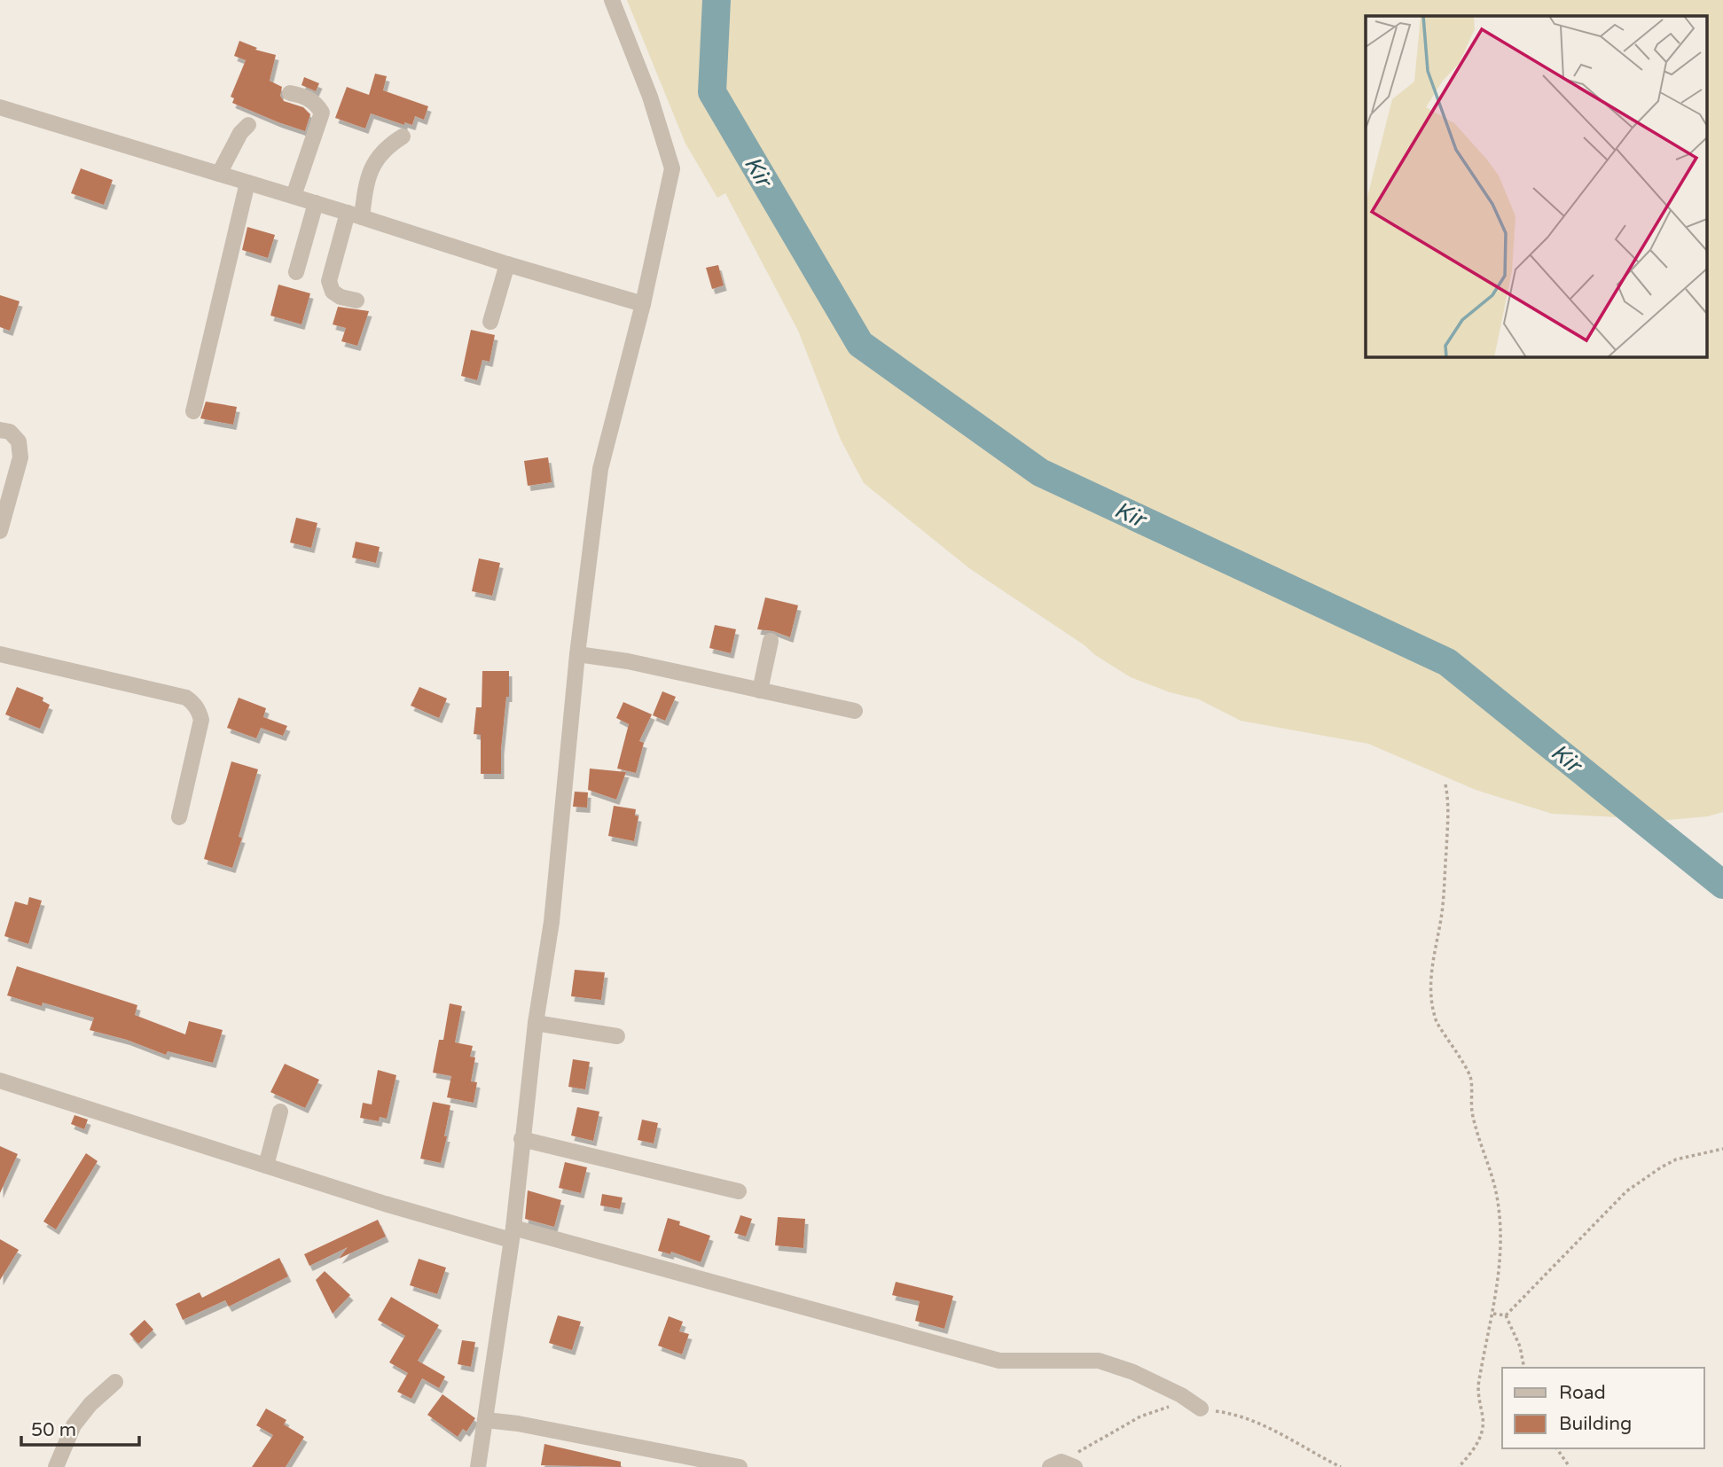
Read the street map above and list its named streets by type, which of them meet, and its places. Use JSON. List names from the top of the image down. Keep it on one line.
{"water":["Kir"],"legend":["Road","Building"],"scale_bar":"50 m"}
